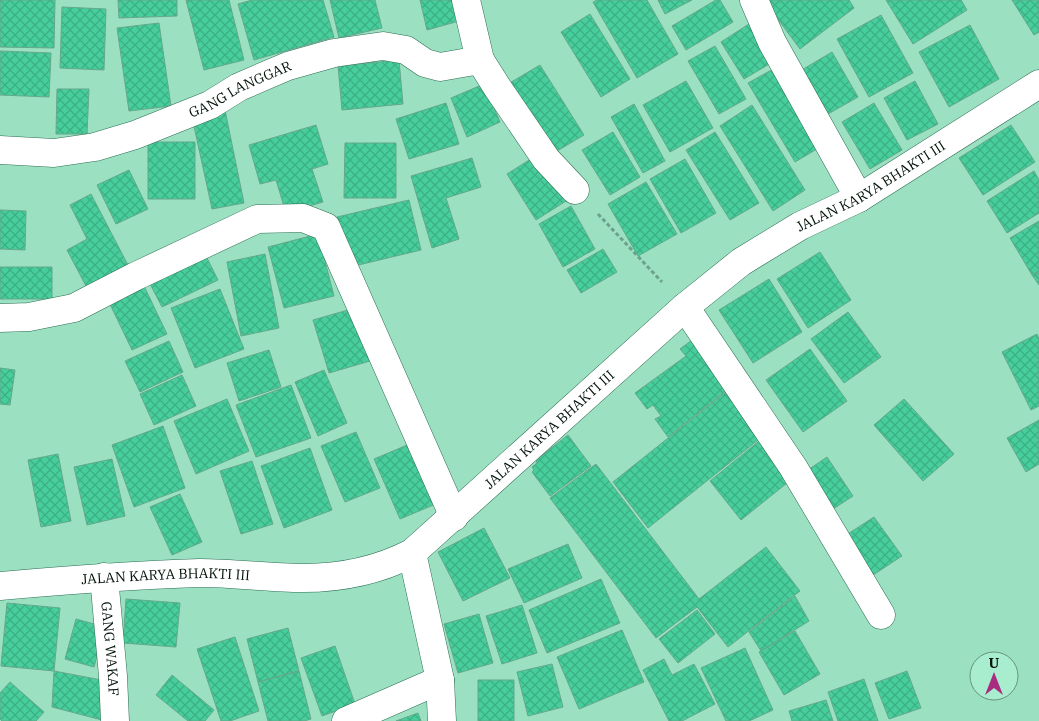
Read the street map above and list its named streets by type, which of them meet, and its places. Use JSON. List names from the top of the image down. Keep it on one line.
{"streets":{"street":["GANG LANGGAR","JALAN KARYA BHAKTI III","GANG WAKAF"]},"crossings":[["JALAN KARYA BHAKTI III","GANG WAKAF"]],"north":"top"}
